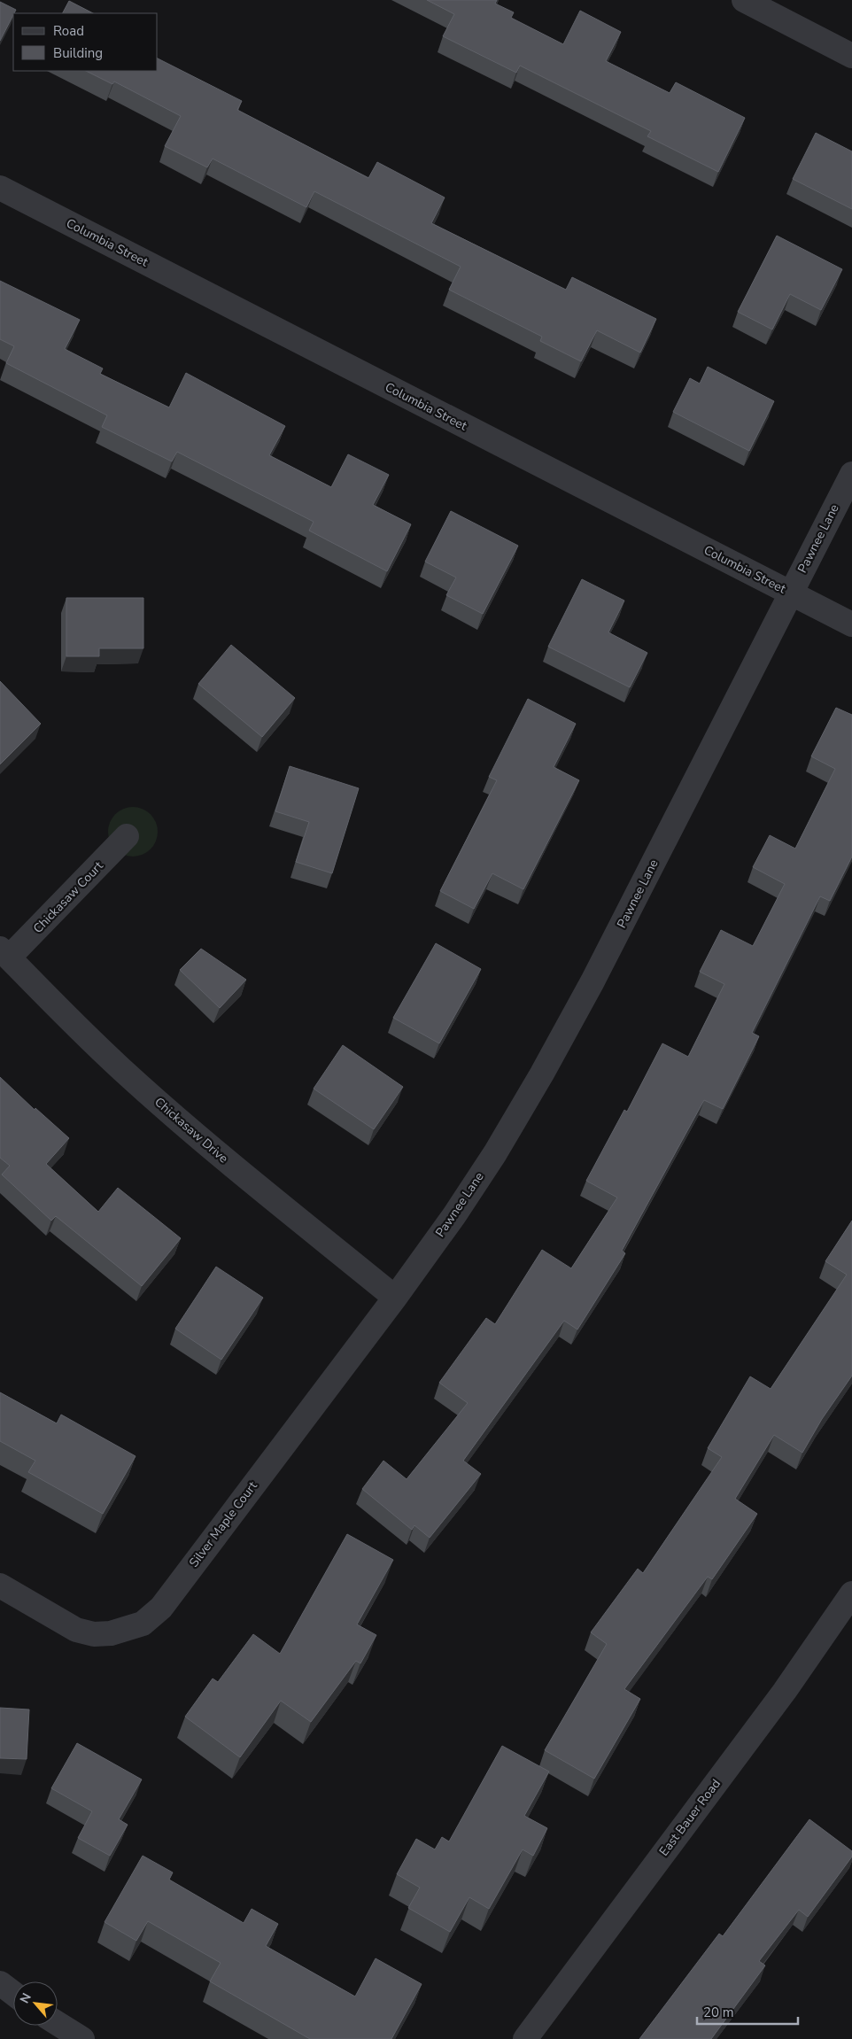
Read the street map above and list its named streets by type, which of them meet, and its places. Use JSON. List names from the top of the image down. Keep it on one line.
{"streets":{"street":["Columbia Street","Pawnee Lane","Chickasaw Court","Chickasaw Drive","Silver Maple Court","East Bauer Road"]},"crossings":[["Columbia Street","Pawnee Lane"],["Pawnee Lane","Chickasaw Drive"],["Pawnee Lane","Silver Maple Court"],["Chickasaw Court","Chickasaw Drive"],["Chickasaw Drive","Silver Maple Court"]],"legend":["Road","Building"],"scale_bar":"20 m","north":"top left"}
